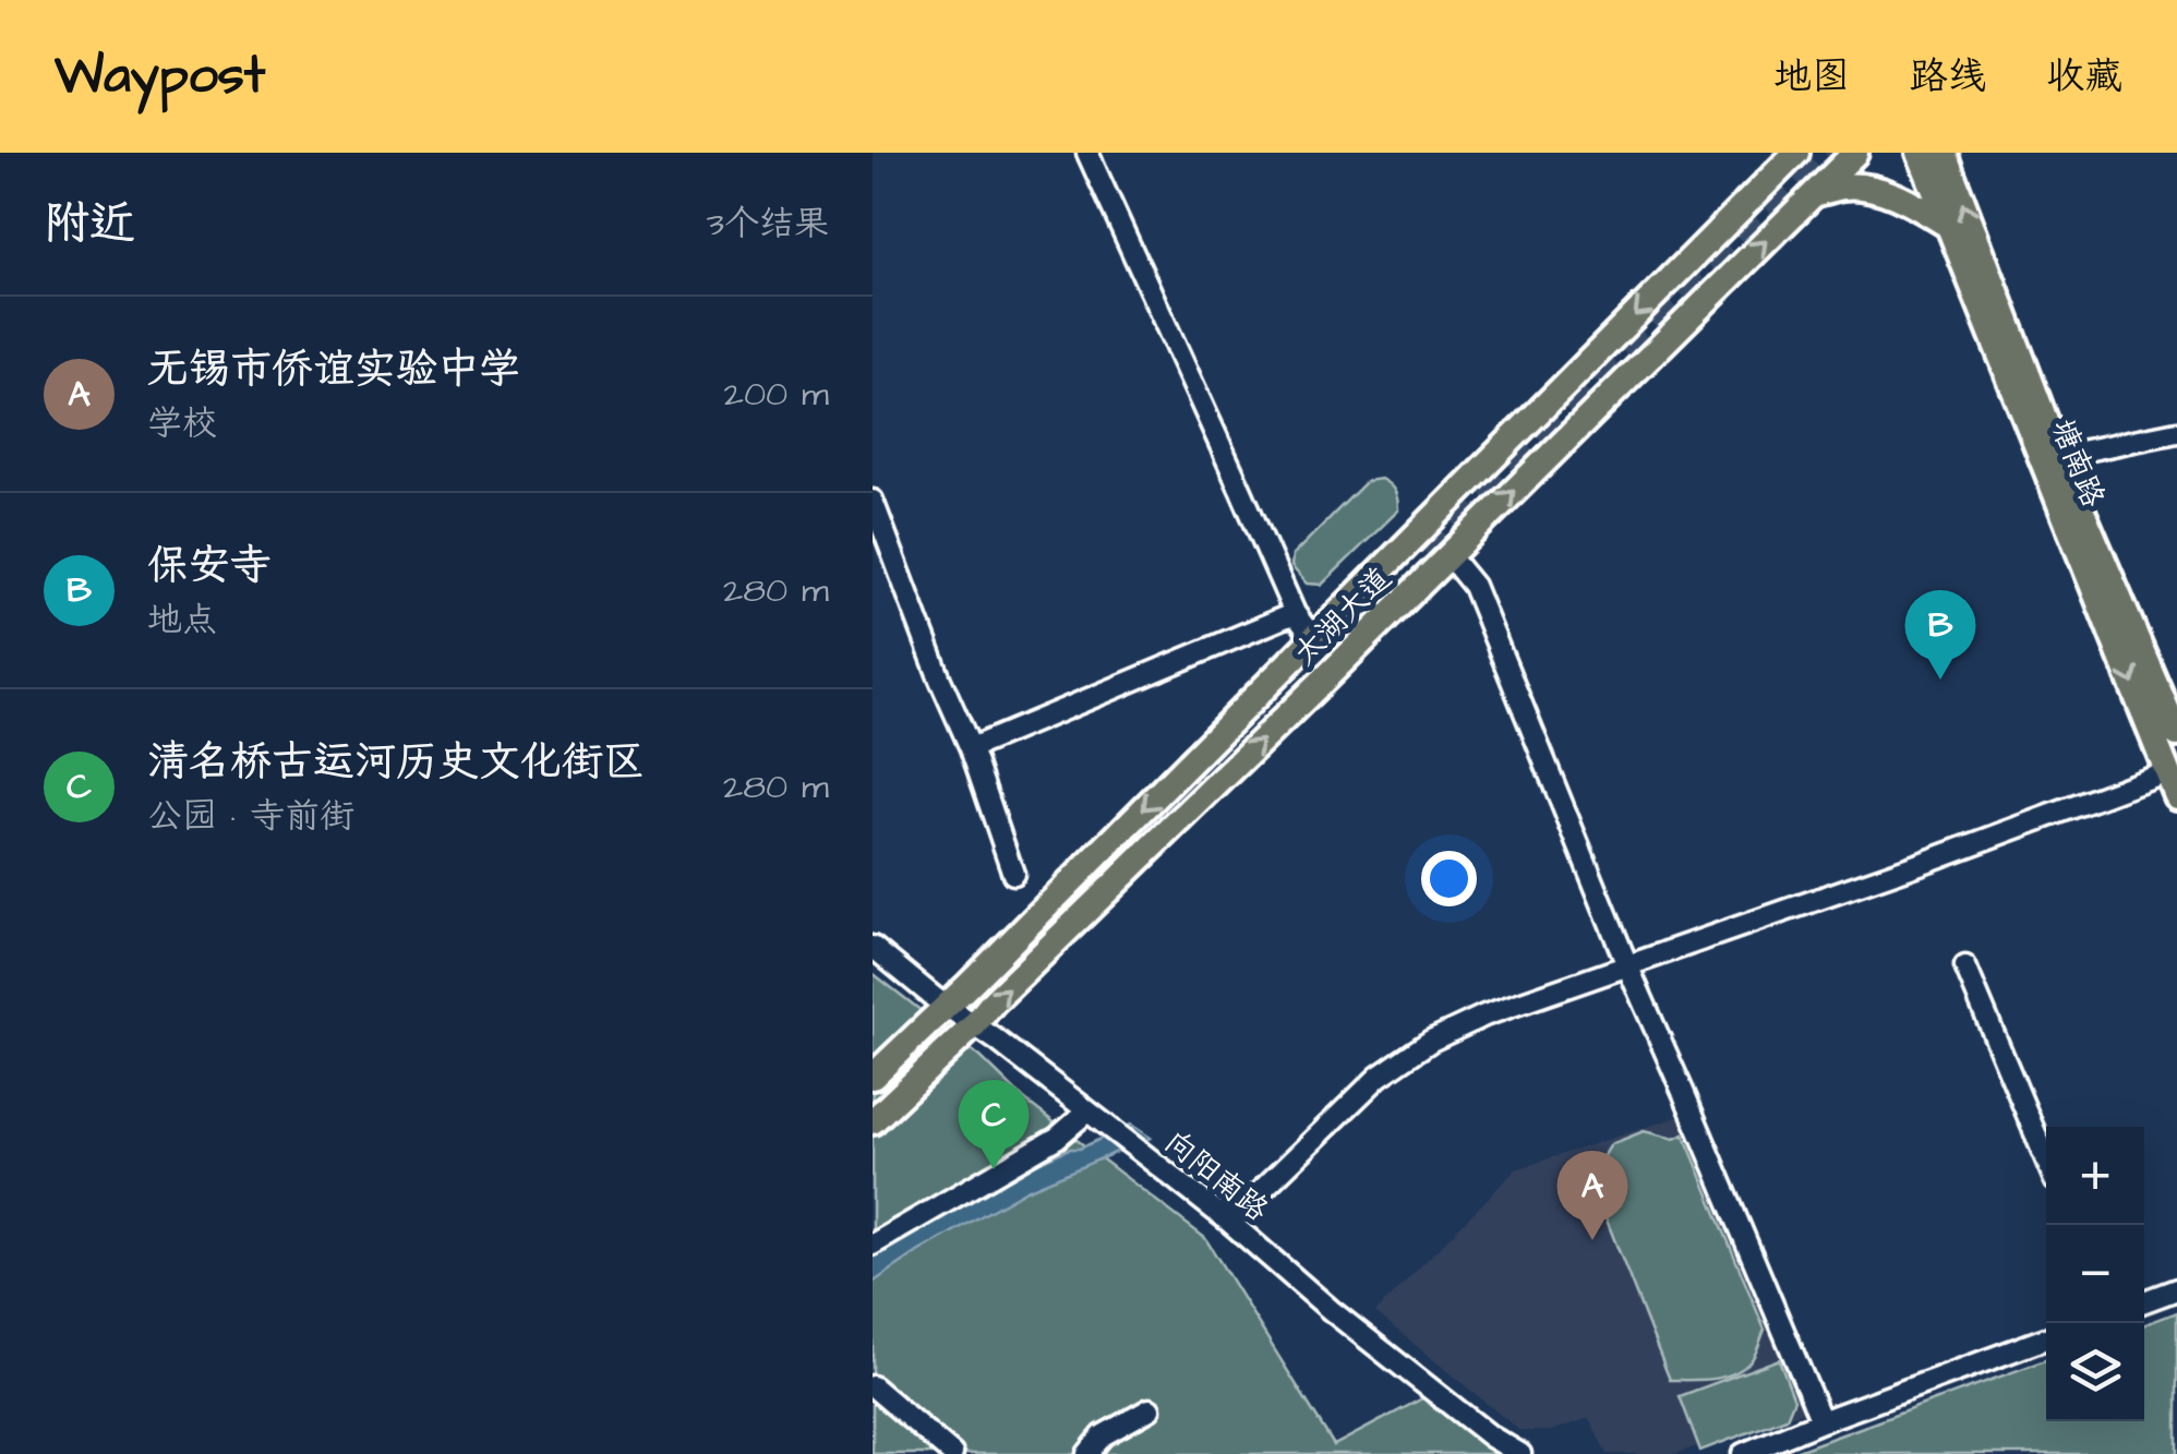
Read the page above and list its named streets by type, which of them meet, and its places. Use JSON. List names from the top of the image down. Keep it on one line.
{"streets":{"main road":["塘南路","太湖大道"],"street":["向阳南路"]},"crossings":[["太湖大道","向阳南路"]],"page":{"header":"Waypost","nav":["地图","路线","收藏"],"heading":["附近","3个结果"],"list":[{"mark":"A","name":"无锡市侨谊实验中学","note":"学校","value":"200 m"},{"mark":"B","name":"保安寺","note":"地点","value":"280 m"},{"mark":"C","name":"清名桥古运河历史文化街区","note":"公园 · 寺前街","value":"280 m"}],"pins":["B","C","A"],"map_buttons":["+","−"]}}
